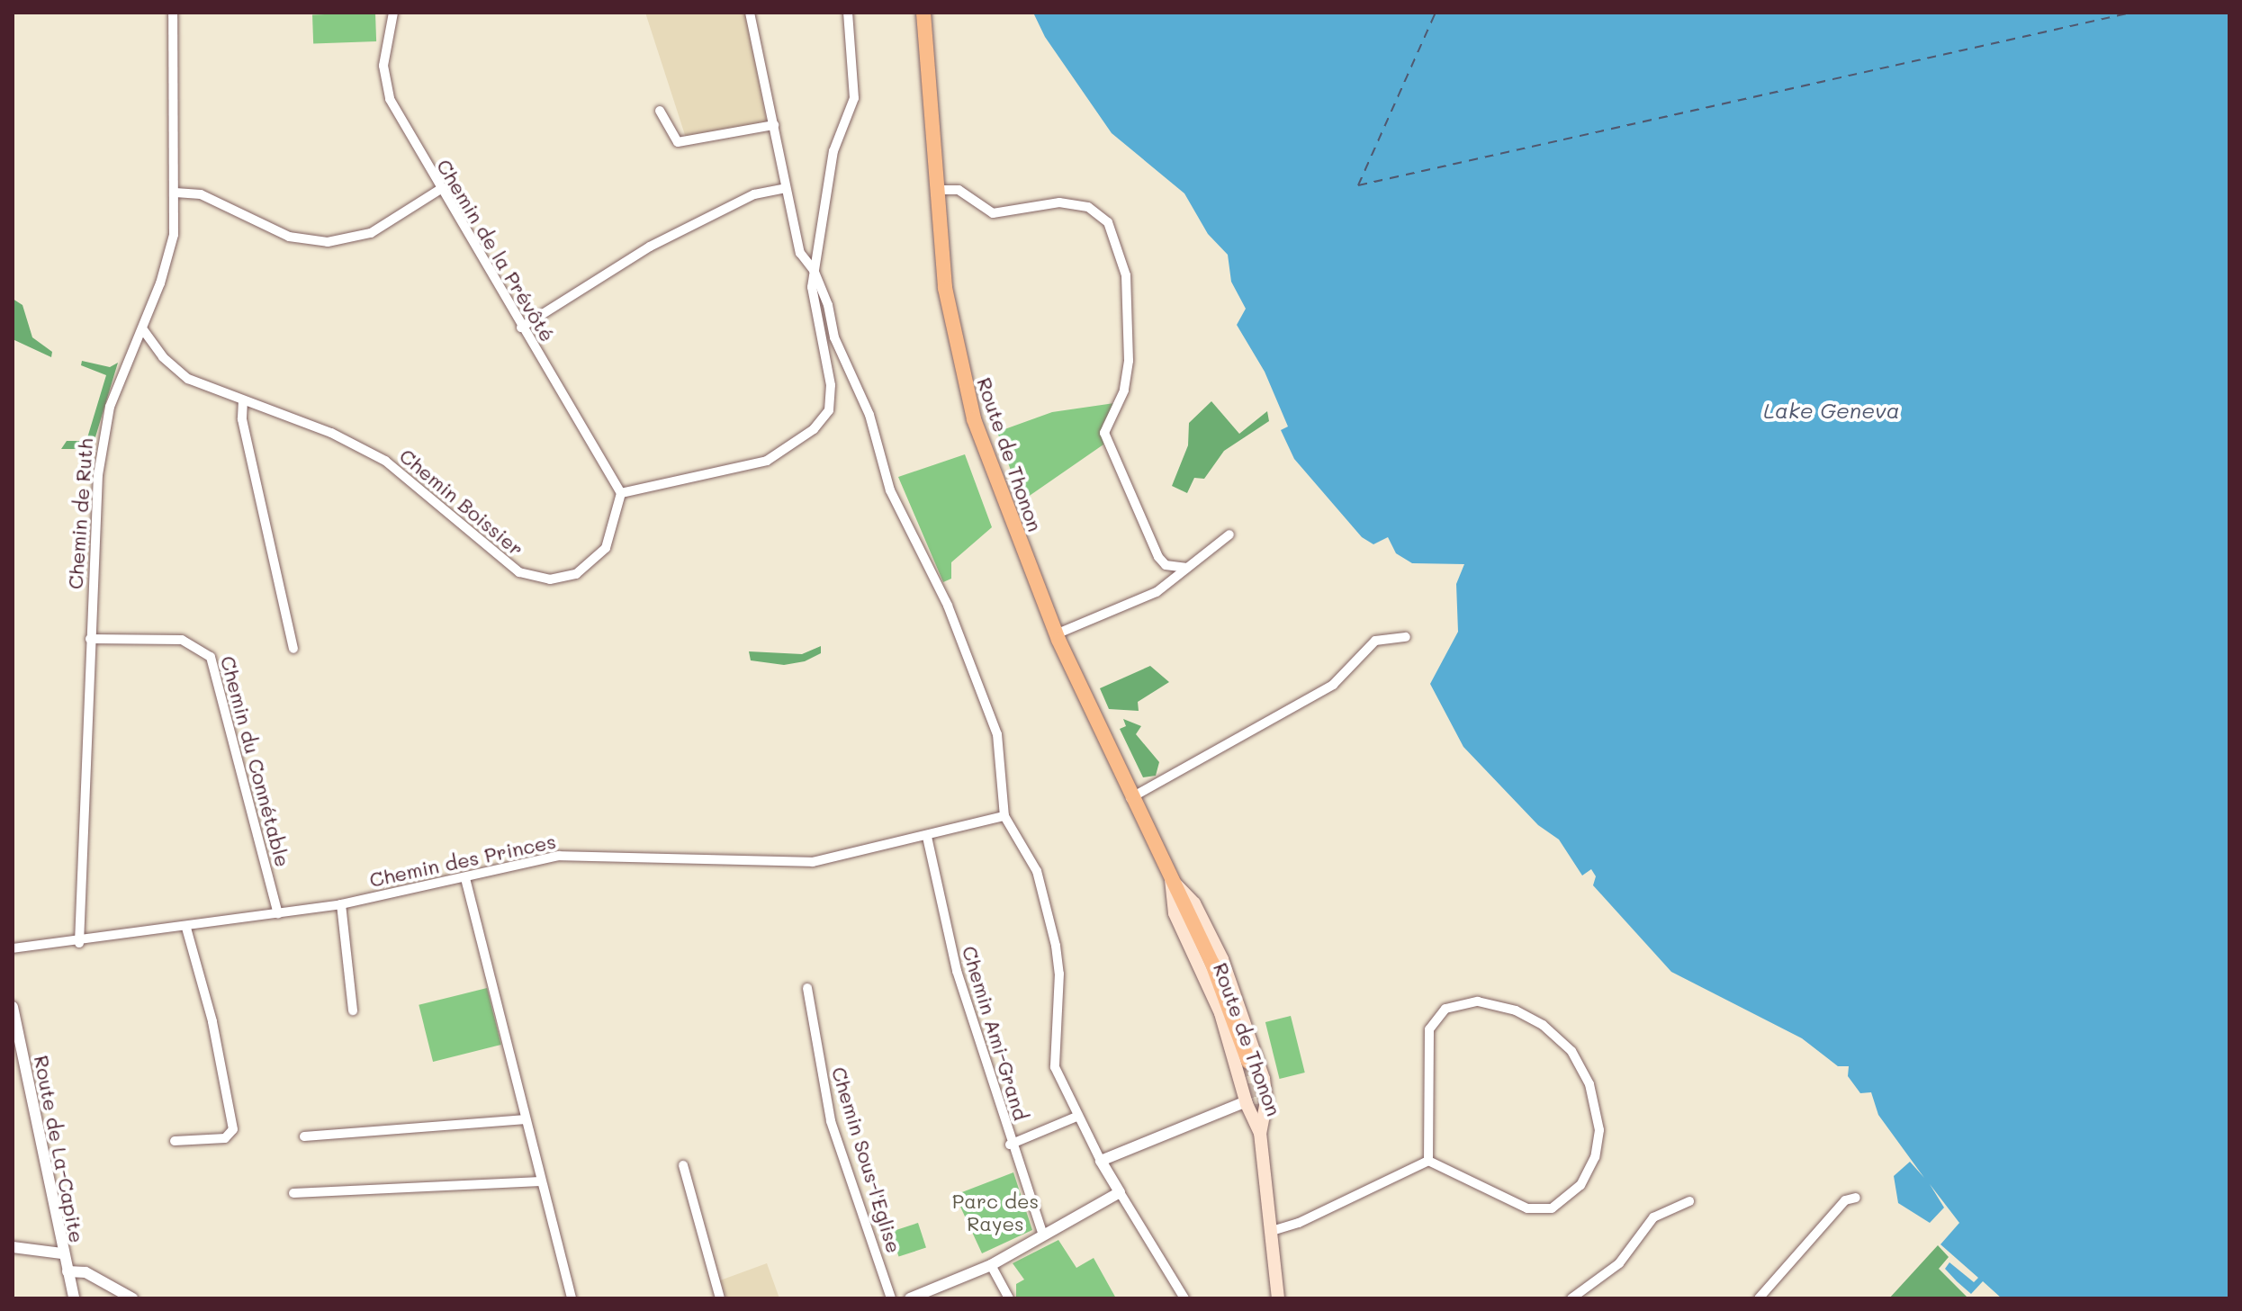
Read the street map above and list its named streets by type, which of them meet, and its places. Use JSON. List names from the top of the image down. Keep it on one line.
{"streets":{"main road":["Route de Thonon"],"street":["Chemin de la Prévôté","Chemin Boissier","Chemin de Ruth","Chemin du Connétable","Chemin des Princes","Chemin Ami-Grand","Route de La-Capite","Chemin Sous-l'Eglise"]},"crossings":[["Chemin de la Prévôté","Chemin Boissier"],["Chemin Boissier","Chemin de Ruth"],["Chemin de Ruth","Chemin du Connétable"],["Chemin de Ruth","Chemin des Princes"],["Chemin du Connétable","Chemin des Princes"],["Chemin des Princes","Chemin Ami-Grand"]],"water":["Lake Geneva"],"parks":["Parc des Rayes"]}
